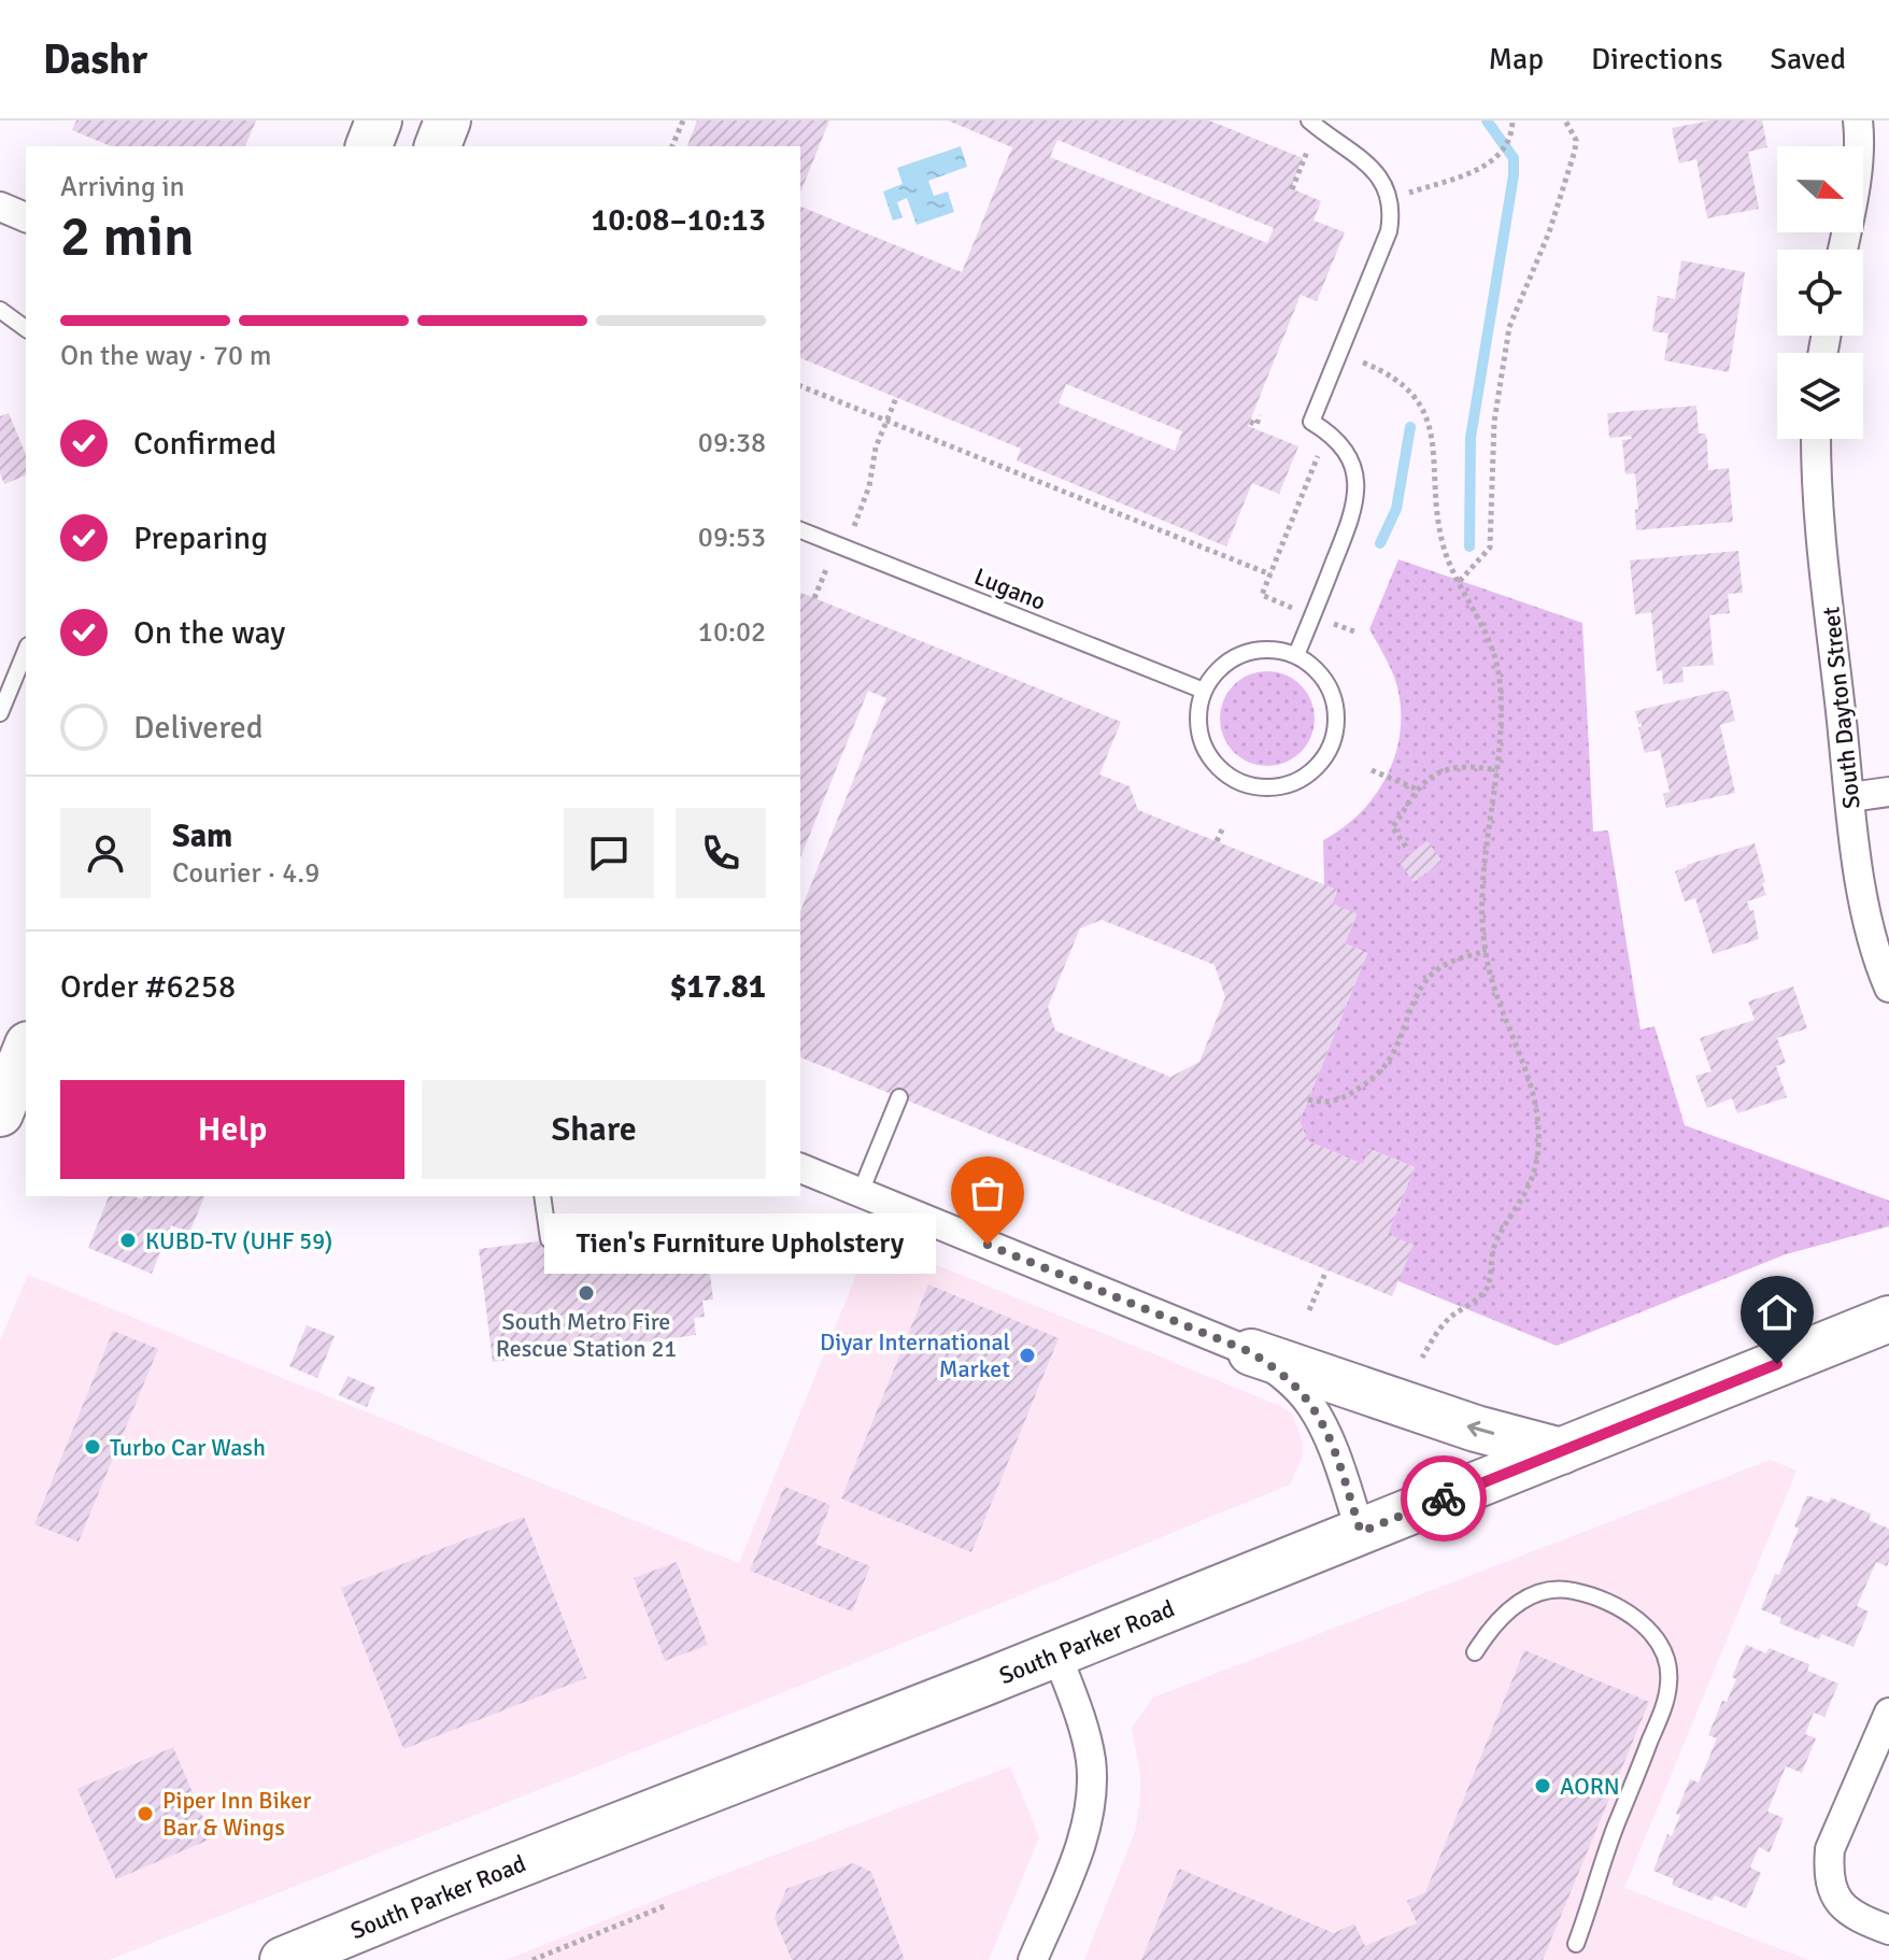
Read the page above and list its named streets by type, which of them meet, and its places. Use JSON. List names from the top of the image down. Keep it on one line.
{"streets":{"main road":["South Parker Road"],"street":["South Dayton Street"],"lane":["Lugano"]},"places":["KUBD-TV (UHF 59)","Tien's Furniture Upholstery","South Metro Fire Rescue Station 21","Diyar International Market","Turbo Car Wash","AORN","Piper Inn Biker Bar & Wings"],"north":"right","page":{"header":"Dashr","nav":["Map","Directions","Saved"],"heading":["2 min","Arriving in","10:08–10:13"],"panel":["Sam","Courier · 4.9","Order #6258","$17.81"],"bar":"On the way · 70 m","list":[["Confirmed","09:38"],["Preparing","09:53"],["On the way","10:02"],"Delivered"],"buttons":["Help","Share"],"bubble":"Tien's Furniture Upholstery"}}
